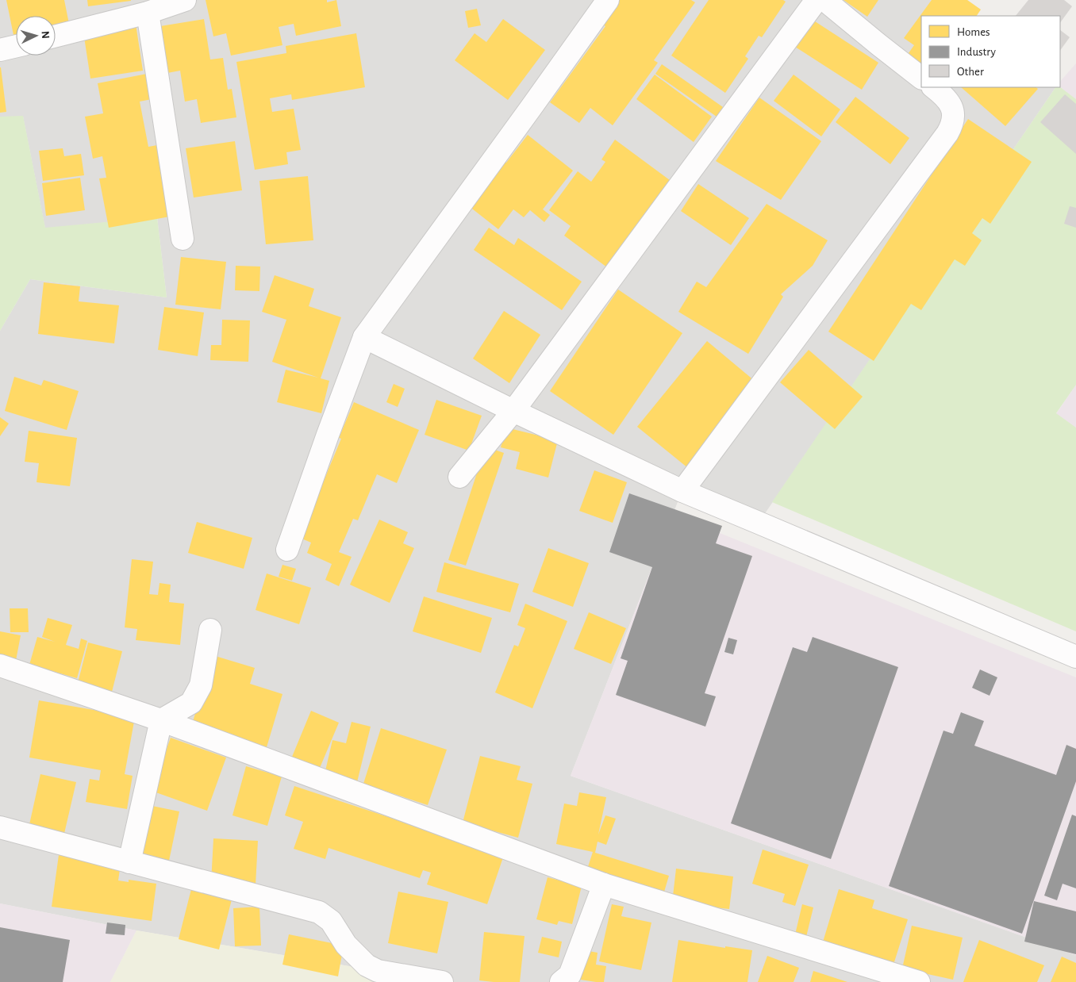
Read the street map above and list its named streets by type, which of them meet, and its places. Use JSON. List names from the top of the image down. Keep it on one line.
{"legend":["Homes","Industry","Other"],"north":"right"}
